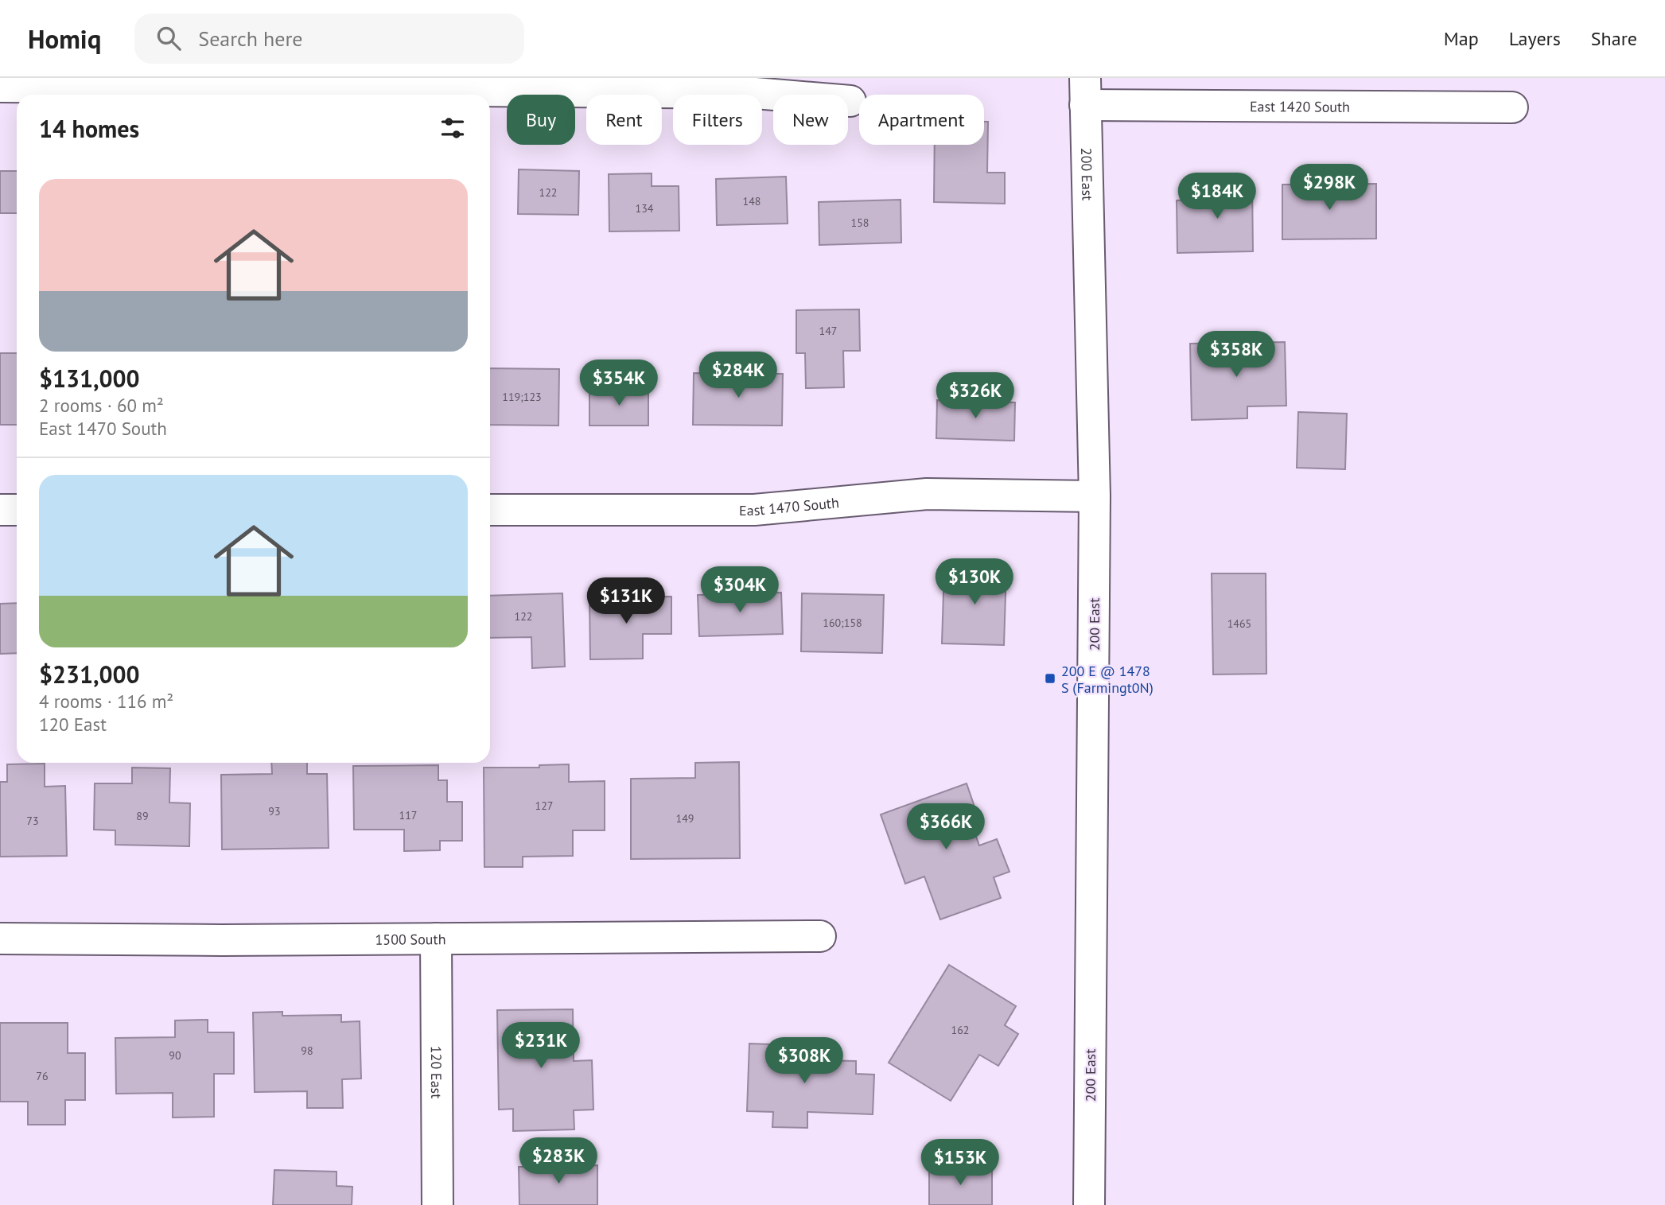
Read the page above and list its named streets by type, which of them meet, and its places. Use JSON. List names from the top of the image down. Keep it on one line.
{"streets":{"street":["East 1420 South","200 East","East 1470 South","1500 South","120 East"]},"crossings":[["East 1420 South","200 East"],["200 East","East 1470 South"],["1500 South","120 East"]],"places":{"transit":["200 E @ 1478 S (Farmingt0N)"]},"house_numbers":["122","148","134","158","147","119;123","122","160;158","1465","127","93","117","89","149","73","162","98","90","76"],"page":{"header":"Homiq","search":"Search here","nav":["Map","Layers","Share"],"chip":["Buy","Rent","Filters","New","Apartment"],"heading":"14 homes","list":[{"name":"$131,000","note":"2 rooms · 60 m² · East 1470 South"},{"name":"$231,000","note":"4 rooms · 116 m² · 120 East"}],"price":["$298K","$184K","$358K","$284K","$354K","$326K","$130K","$304K","$131K","$366K","$231K","$308K","$283K","$153K"]}}
